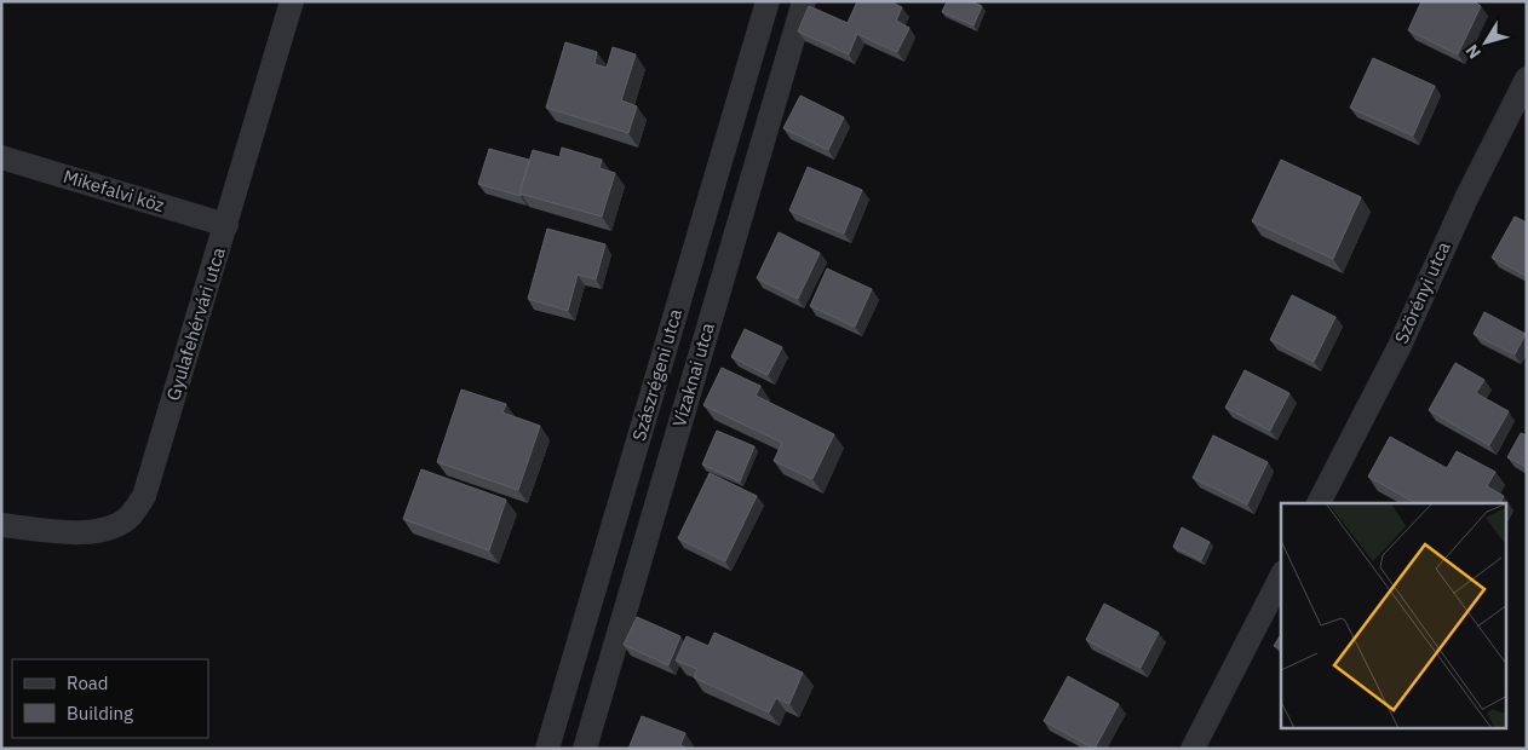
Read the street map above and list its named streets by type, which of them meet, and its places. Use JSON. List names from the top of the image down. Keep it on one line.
{"streets":{"street":["Mikefalvi köz","Szörényi utca","Gyulafehérvári utca","Szászrégeni utca","Vízaknai utca"]},"crossings":[["Mikefalvi köz","Gyulafehérvári utca"]],"legend":["Road","Building"],"north":"bottom left"}
